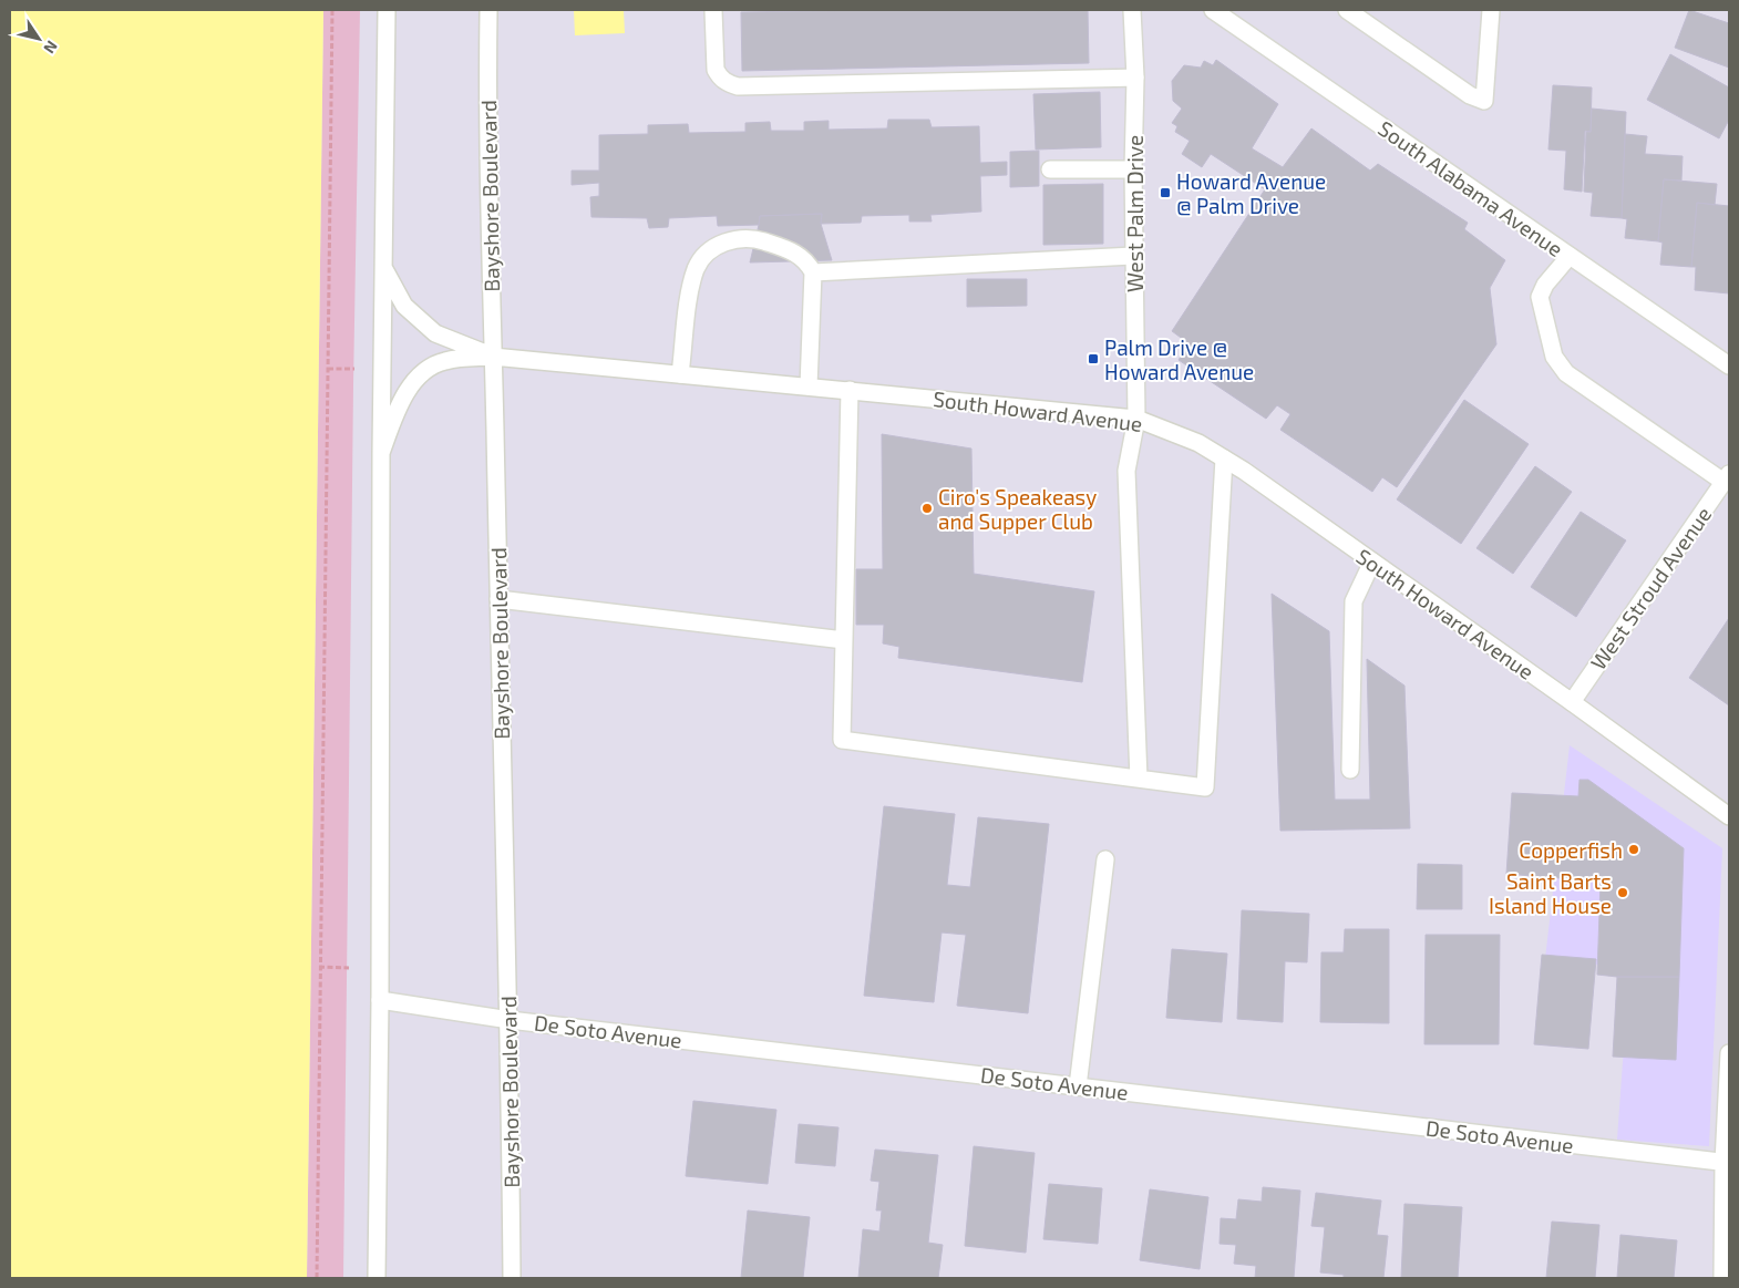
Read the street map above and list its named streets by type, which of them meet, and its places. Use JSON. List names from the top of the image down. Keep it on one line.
{"streets":{"main road":["South Alabama Avenue","Bayshore Boulevard","West Palm Drive","South Howard Avenue","West Stroud Avenue","De Soto Avenue"]},"crossings":[["Bayshore Boulevard","South Howard Avenue"],["Bayshore Boulevard","De Soto Avenue"],["West Palm Drive","South Howard Avenue"],["South Howard Avenue","West Stroud Avenue"]],"places":{"transit":["Howard Avenue @ Palm Drive","Palm Drive @ Howard Avenue"],"other":["Ciro's Speakeasy and Supper Club","Copperfish","Saint Barts Island House"]},"north":"bottom right"}
